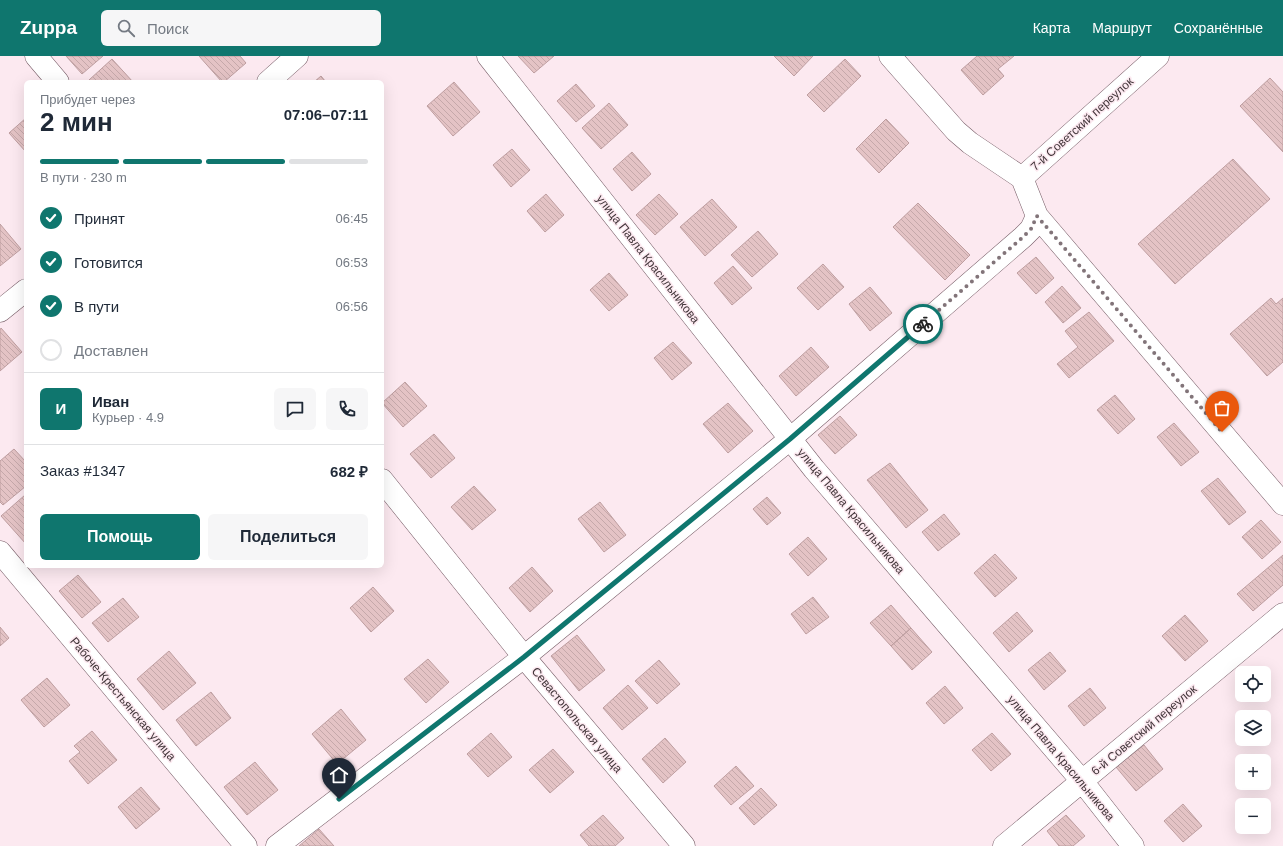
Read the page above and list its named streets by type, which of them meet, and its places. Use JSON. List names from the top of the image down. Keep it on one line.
{"streets":{"street":["7-й Советский переулок","улица Павла Красильникова","Рабоче-Крестьянская улица","Севастопольская улица","6-й Советский переулок"]},"crossings":[["улица Павла Красильникова","6-й Советский переулок"]],"page":{"header":"Zuppa","search":"Поиск","nav":["Карта","Маршрут","Сохранённые"],"heading":["2 мин","Прибудет через","07:06–07:11"],"panel":["Иван","Курьер · 4.9","Заказ #1347","682 ₽"],"bar":"В пути · 230 m","list":[["Принят","06:45"],["Готовится","06:53"],["В пути","06:56"],"Доставлен"],"round":"И","buttons":["Помощь","Поделиться"],"map_buttons":["+","−"]}}
